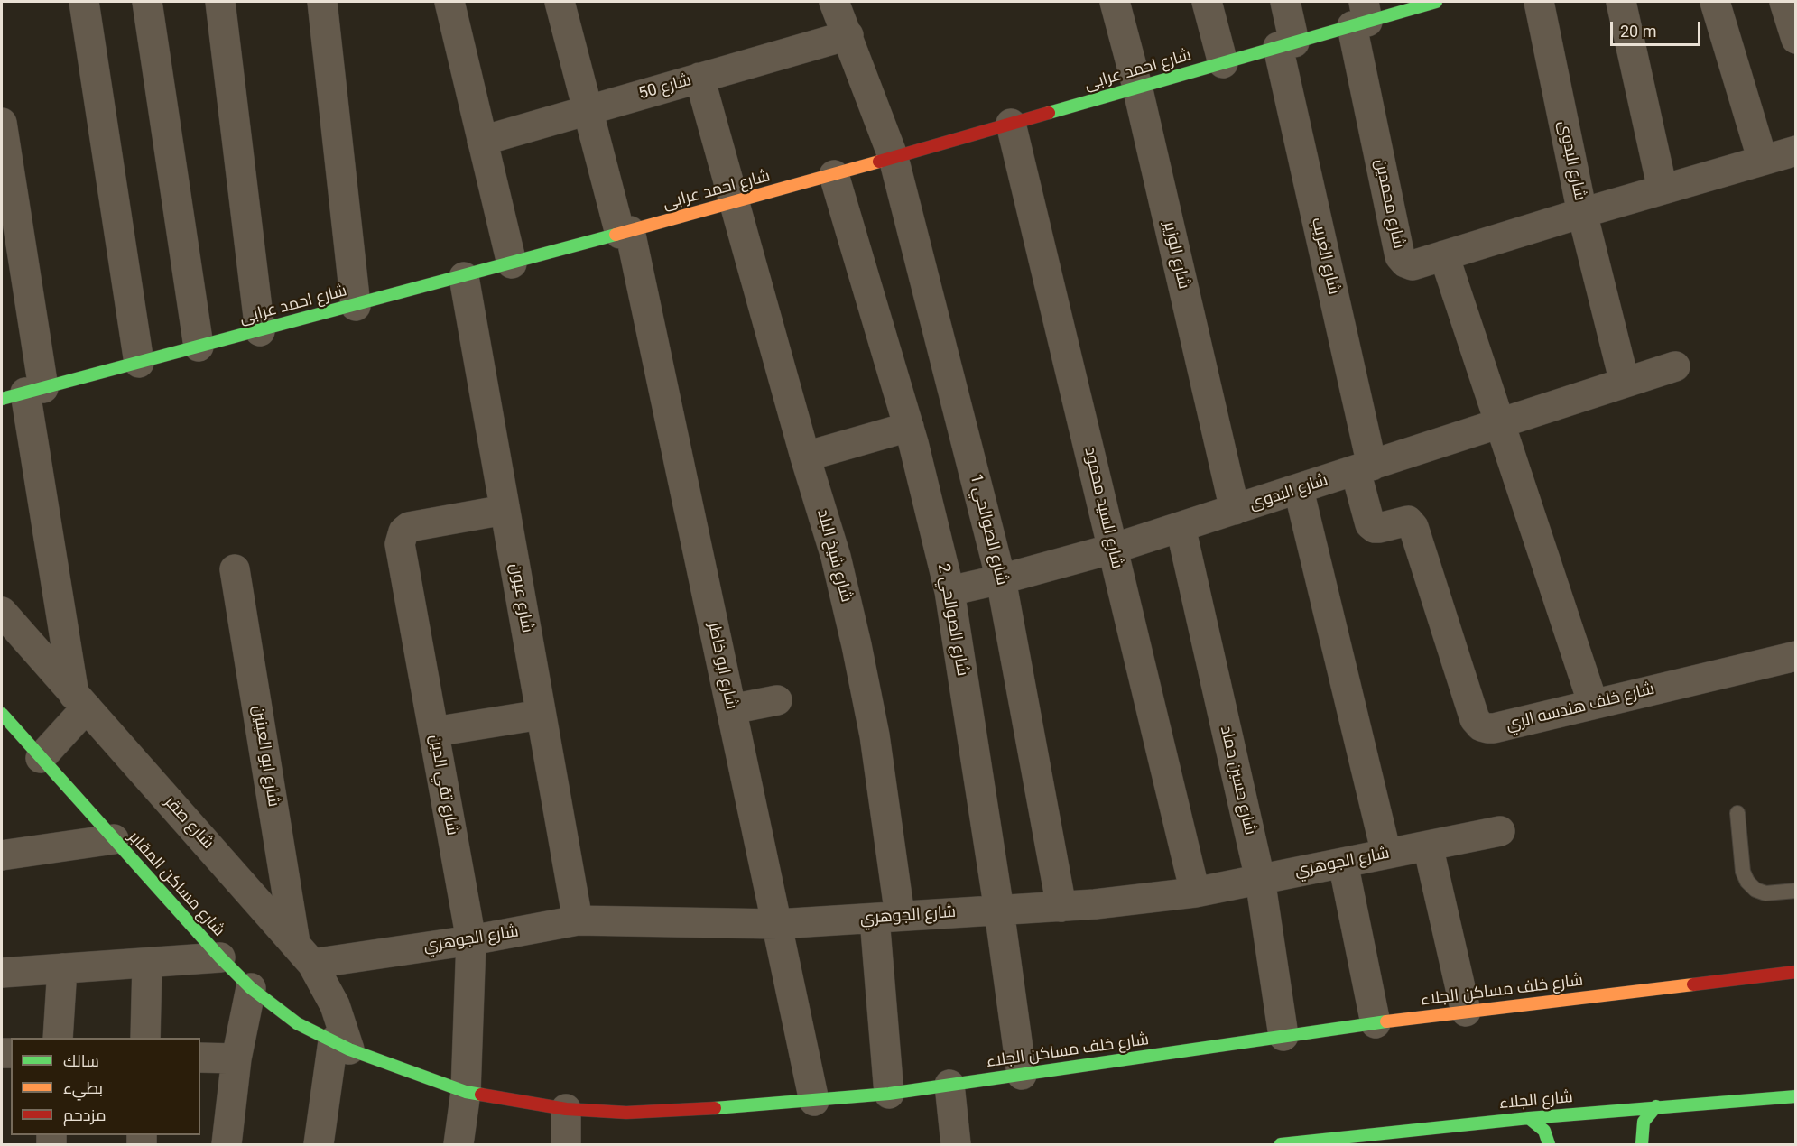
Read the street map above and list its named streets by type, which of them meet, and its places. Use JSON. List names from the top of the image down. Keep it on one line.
{"streets":{"street":["شارع احمد عرابى","شارع 50","شارع البدوى","شارع محمدين","شارع الوزير","شارع الغريب","شارع السيد محمود","شارع الصوالحي 1","شارع شيخ البلد","شارع عيون","شارع الصوالحي 2","شارع ابو خاطر","شارع خلف هندسه الري","شارع ابو العينين","شارع حسين حماد","شارع تقي الدين","شارع صقر","شارع الجوهري","شارع مساكن المقابر","شارع خلف مساكن الجلاء","شارع الجلاء"]},"crossings":[["شارع احمد عرابى","شارع محمدين"],["شارع احمد عرابى","شارع الوزير"],["شارع احمد عرابى","شارع الغريب"],["شارع احمد عرابى","شارع السيد محمود"],["شارع احمد عرابى","شارع الصوالحي 1"],["شارع احمد عرابى","شارع شيخ البلد"],["شارع احمد عرابى","شارع عيون"],["شارع احمد عرابى","شارع الصوالحي 2"],["شارع احمد عرابى","شارع ابو خاطر"],["شارع 50","شارع الصوالحي 1"],["شارع 50","شارع شيخ البلد"],["شارع 50","شارع ابو خاطر"],["شارع البدوى","شارع محمدين"],["شارع البدوى","شارع الوزير"],["شارع البدوى","شارع الغريب"],["شارع البدوى","شارع السيد محمود"],["شارع البدوى","شارع الصوالحي 1"],["شارع البدوى","شارع الصوالحي 2"],["شارع البدوى","شارع خلف هندسه الري"],["شارع البدوى","شارع حسين حماد"],["شارع الغريب","شارع خلف هندسه الري"],["شارع السيد محمود","شارع الجوهري"],["شارع الصوالحي 1","شارع الجوهري"],["شارع شيخ البلد","شارع الجوهري"],["شارع شيخ البلد","شارع خلف مساكن الجلاء"],["شارع عيون","شارع تقي الدين"],["شارع عيون","شارع الجوهري"],["شارع الصوالحي 2","شارع الجوهري"],["شارع الصوالحي 2","شارع خلف مساكن الجلاء"],["شارع ابو خاطر","شارع الجوهري"],["شارع ابو خاطر","شارع خلف مساكن الجلاء"],["شارع ابو العينين","شارع صقر"],["شارع ابو العينين","شارع الجوهري"],["شارع حسين حماد","شارع الجوهري"],["شارع حسين حماد","شارع خلف مساكن الجلاء"],["شارع تقي الدين","شارع الجوهري"],["شارع تقي الدين","شارع خلف مساكن الجلاء"],["شارع صقر","شارع الجوهري"],["شارع صقر","شارع مساكن المقابر"],["شارع صقر","شارع خلف مساكن الجلاء"],["شارع مساكن المقابر","شارع خلف مساكن الجلاء"]],"legend":["سالك","بطيء","مزدحم"],"scale_bar":"20 m"}
